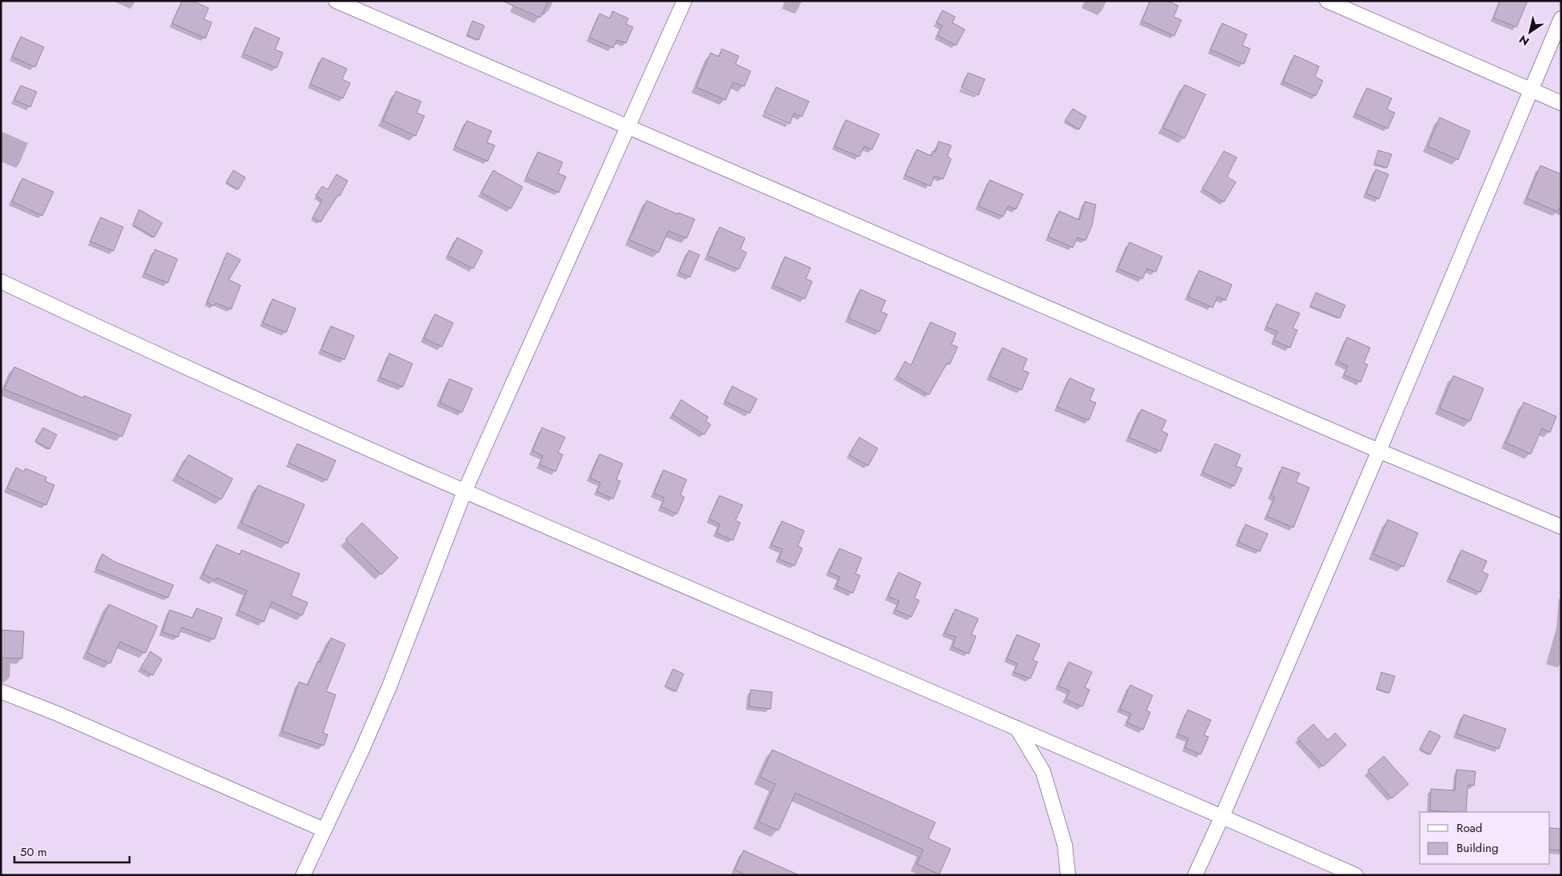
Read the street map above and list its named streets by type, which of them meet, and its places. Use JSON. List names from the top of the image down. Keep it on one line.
{"legend":["Road","Building"],"scale_bar":"50 m","north":"bottom left"}
